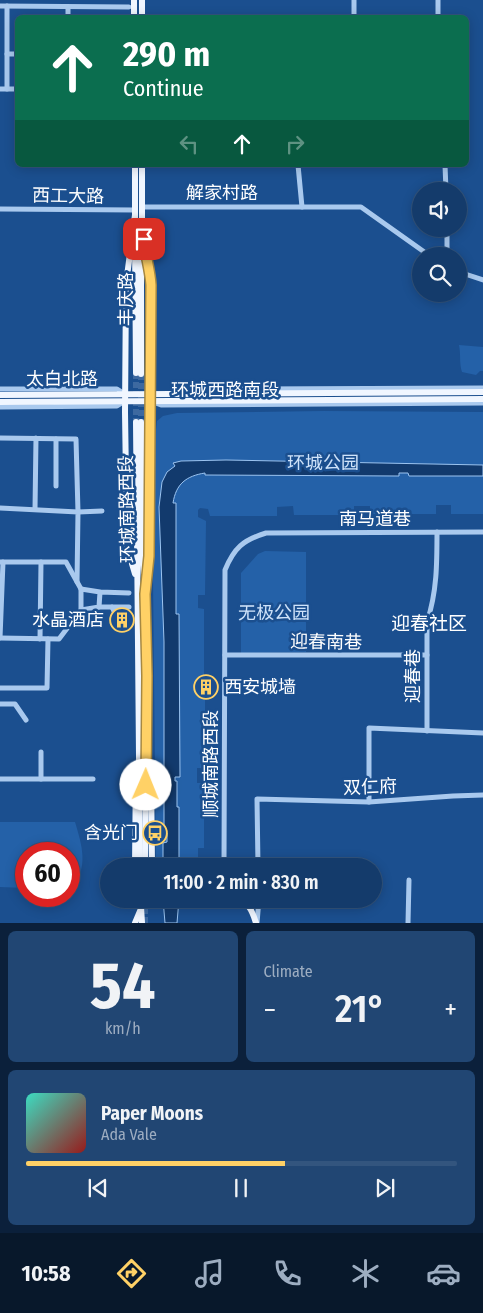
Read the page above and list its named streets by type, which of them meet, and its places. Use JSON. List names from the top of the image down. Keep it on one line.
{"streets":{"main road":["丰庆路","太白北路","环城西路南段","环城南路西段"],"street":["解家村路","西工大路","南马道巷","迎春南巷","迎春巷","顺城南路西段","双仁府"]},"crossings":[["解家村路","丰庆路"],["西工大路","丰庆路"],["太白北路","环城西路南段"],["南马道巷","迎春巷"],["南马道巷","顺城南路西段"],["迎春南巷","迎春巷"],["迎春南巷","顺城南路西段"]],"districts":["迎春社区"],"parks":["环城公园","无极公园"],"places":{"building":["水晶酒店","西安城墙"],"bus stop":["含光门"]},"page":{"turn":["290 m","Continue"],"limit":"60","trip":"11:00 · 2 min · 830 m","tile":[["54","km/h"],"Climate"],"heat":["−","21°","+"],"song":["Paper Moons","Ada Vale"],"tabs":"10:58"}}
